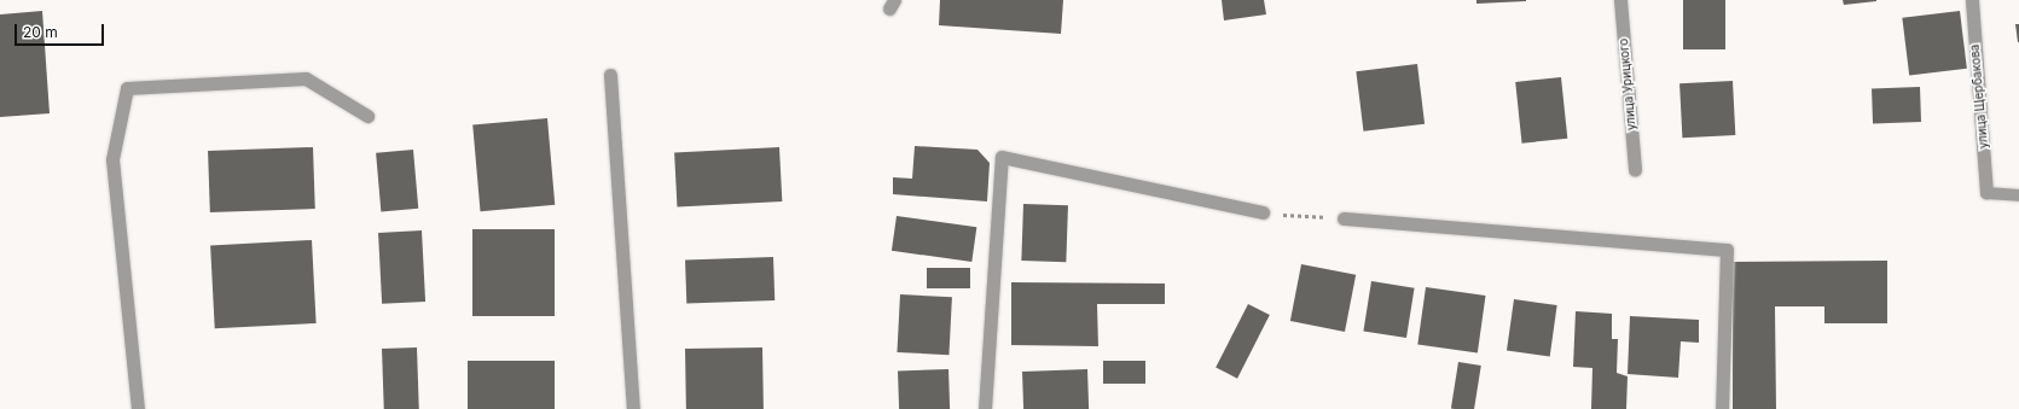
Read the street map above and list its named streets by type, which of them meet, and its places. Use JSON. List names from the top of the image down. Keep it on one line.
{"streets":{"street":["улица Урицкого","улица Щербакова"]},"scale_bar":"20 m"}
